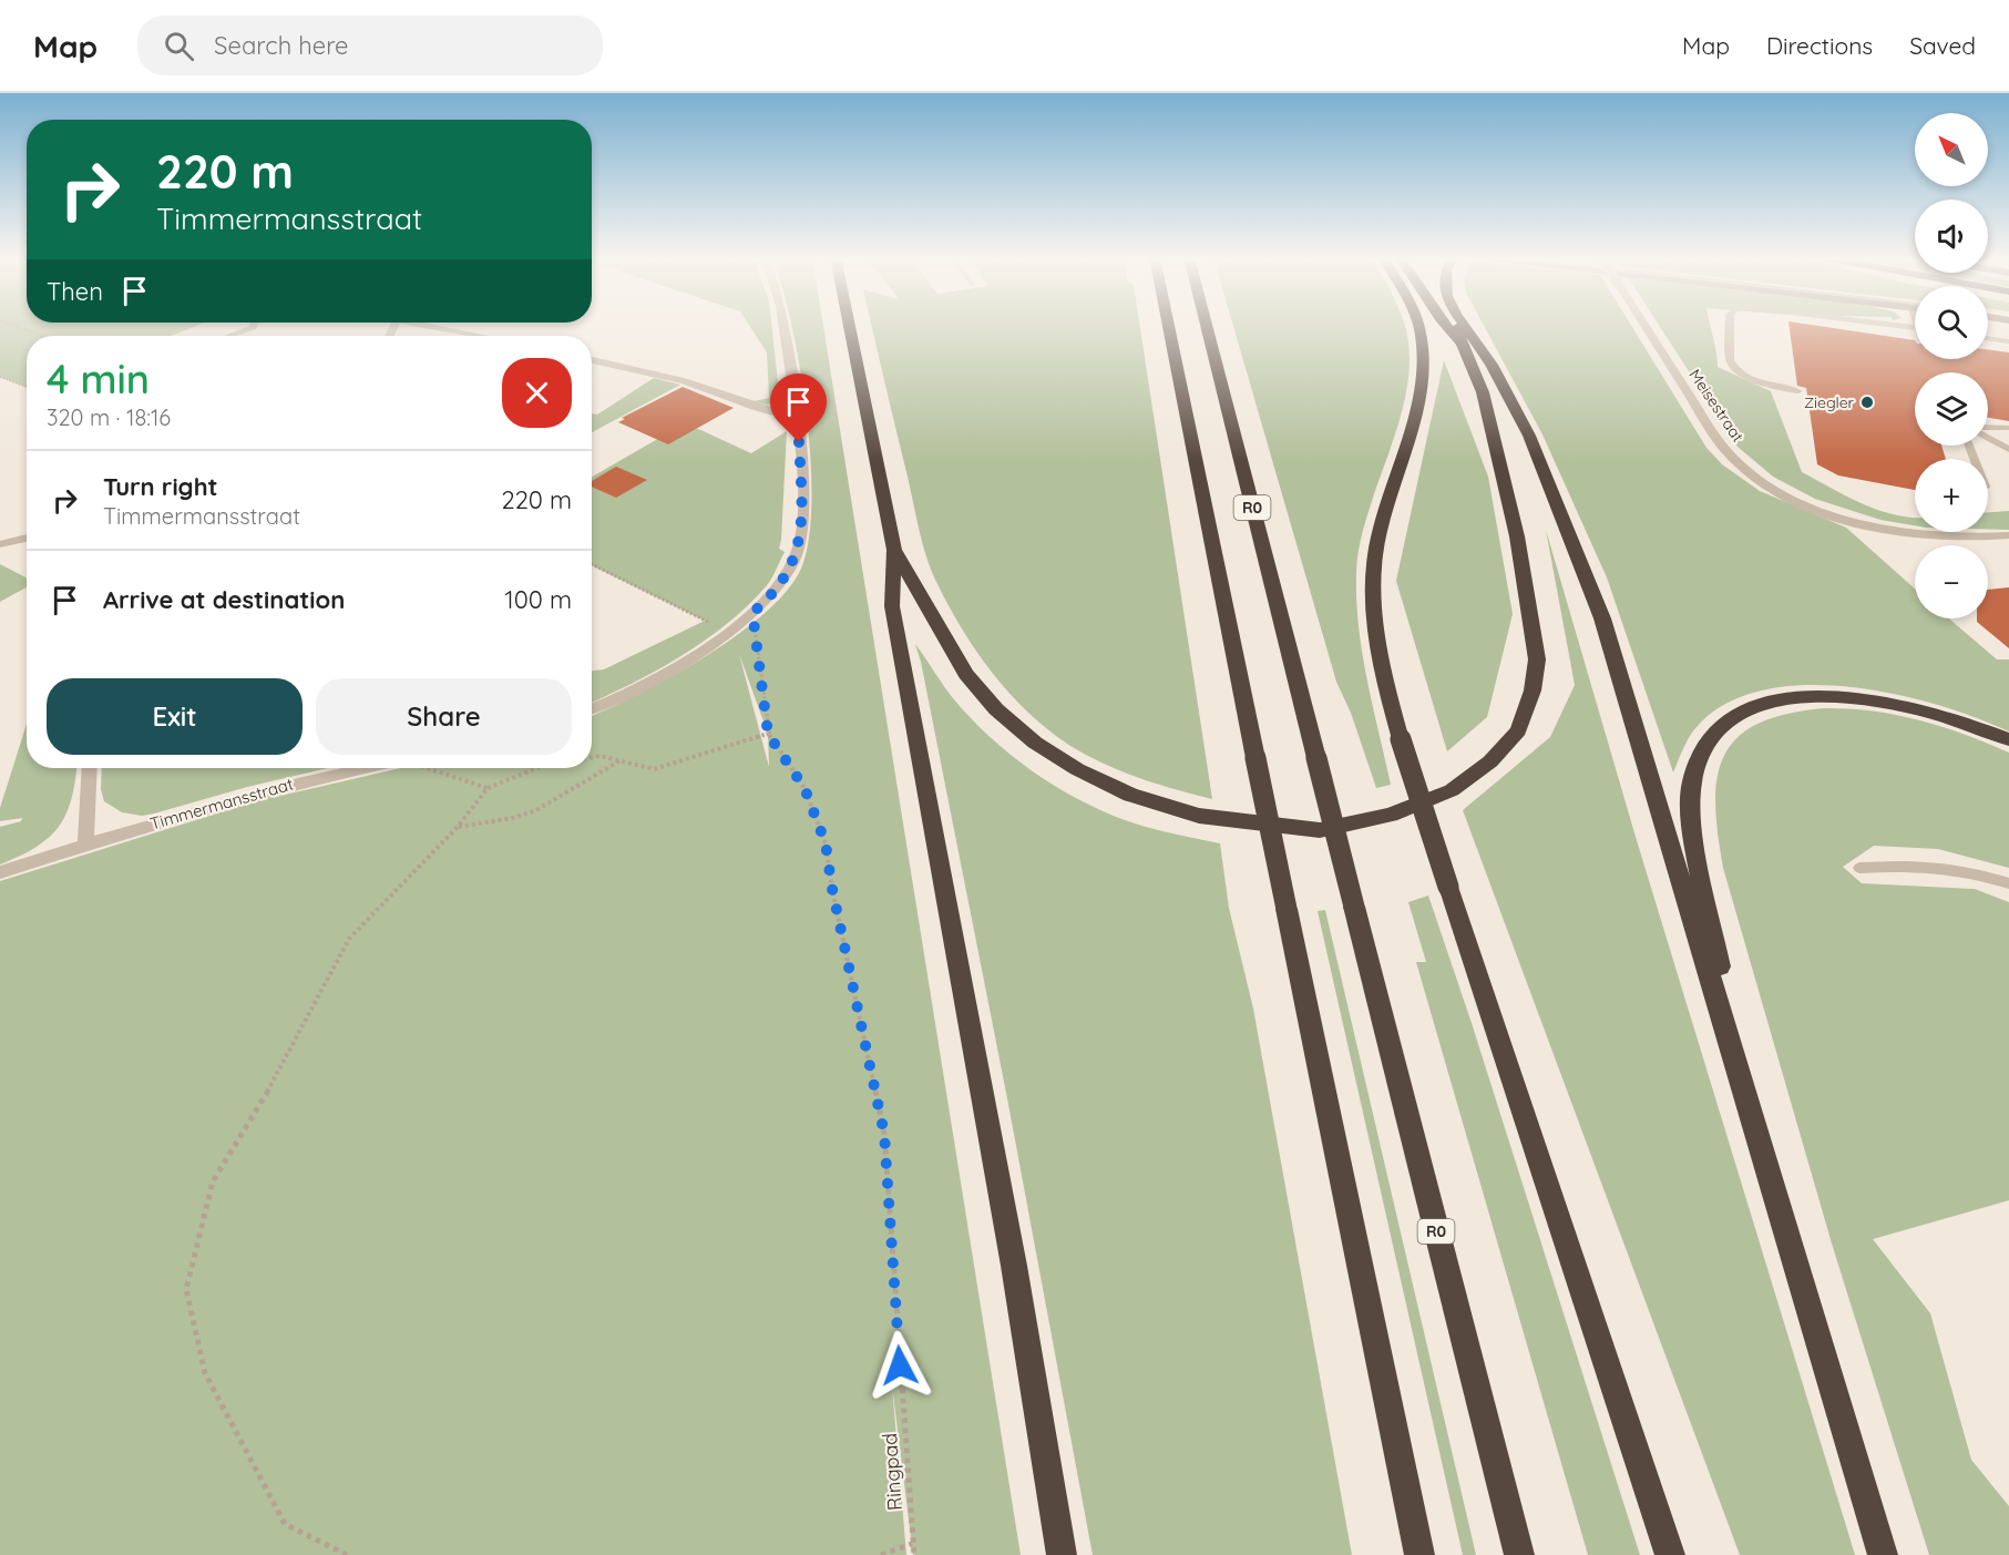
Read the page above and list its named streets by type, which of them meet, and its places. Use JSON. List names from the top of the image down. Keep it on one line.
{"streets":{"highway":["R0"],"street":["Meisestraat","Timmermansstraat"],"path":["Ringpad"]},"places":["Ziegler"],"north":"top left","page":{"header":"Map","search":"Search here","nav":["Map","Directions","Saved"],"map_buttons":["+","−"],"turn":["220 m","Timmermansstraat"],"then":"Then","heading":["4 min","320 m · 18:16"],"list":[{"name":"Turn right","note":"Timmermansstraat","value":"220 m"},{"name":"Arrive at destination","value":"100 m"}],"buttons":["Exit","Share"]}}
